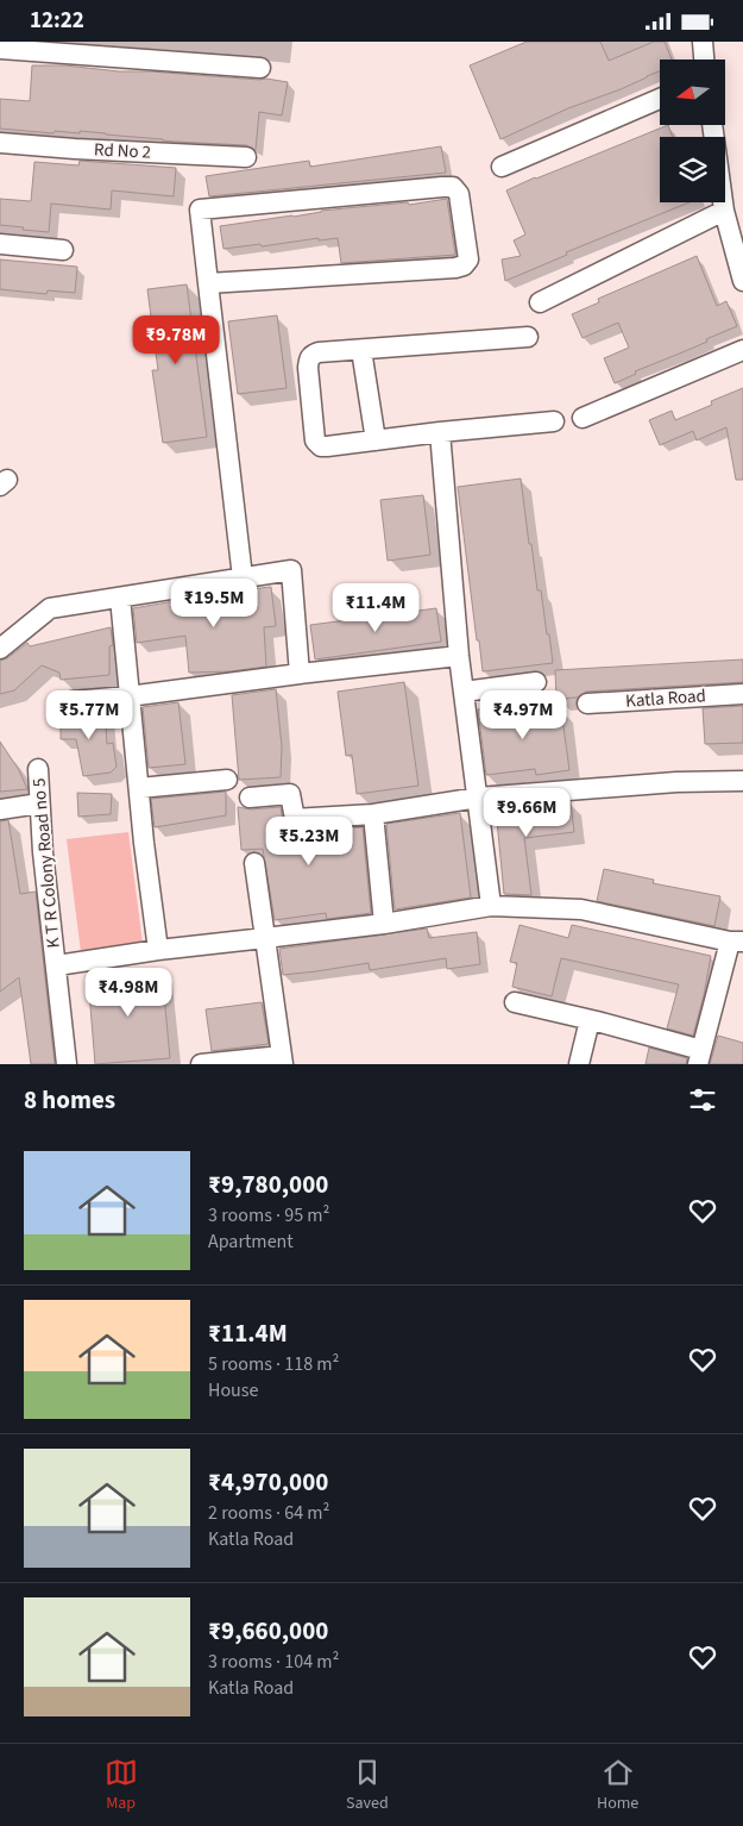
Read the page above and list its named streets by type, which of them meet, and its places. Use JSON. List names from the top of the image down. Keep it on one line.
{"streets":{"street":["Rd No 2","Katla Road","K T R Colony Road no 5"]},"north":"left","page":{"status":"12:22","price":["₹9.78M","₹19.5M","₹11.4M","₹5.77M","₹4.97M","₹9.66M","₹5.23M","₹4.98M"],"heading":"8 homes","list":[{"name":"₹9,780,000","note":"3 rooms · 95 m² · Apartment"},{"name":"₹11.4M","note":"5 rooms · 118 m² · House"},{"name":"₹4,970,000","note":"2 rooms · 64 m² · Katla Road"},{"name":"₹9,660,000","note":"3 rooms · 104 m² · Katla Road"}],"tabs":["Map","Saved","Home"]}}
